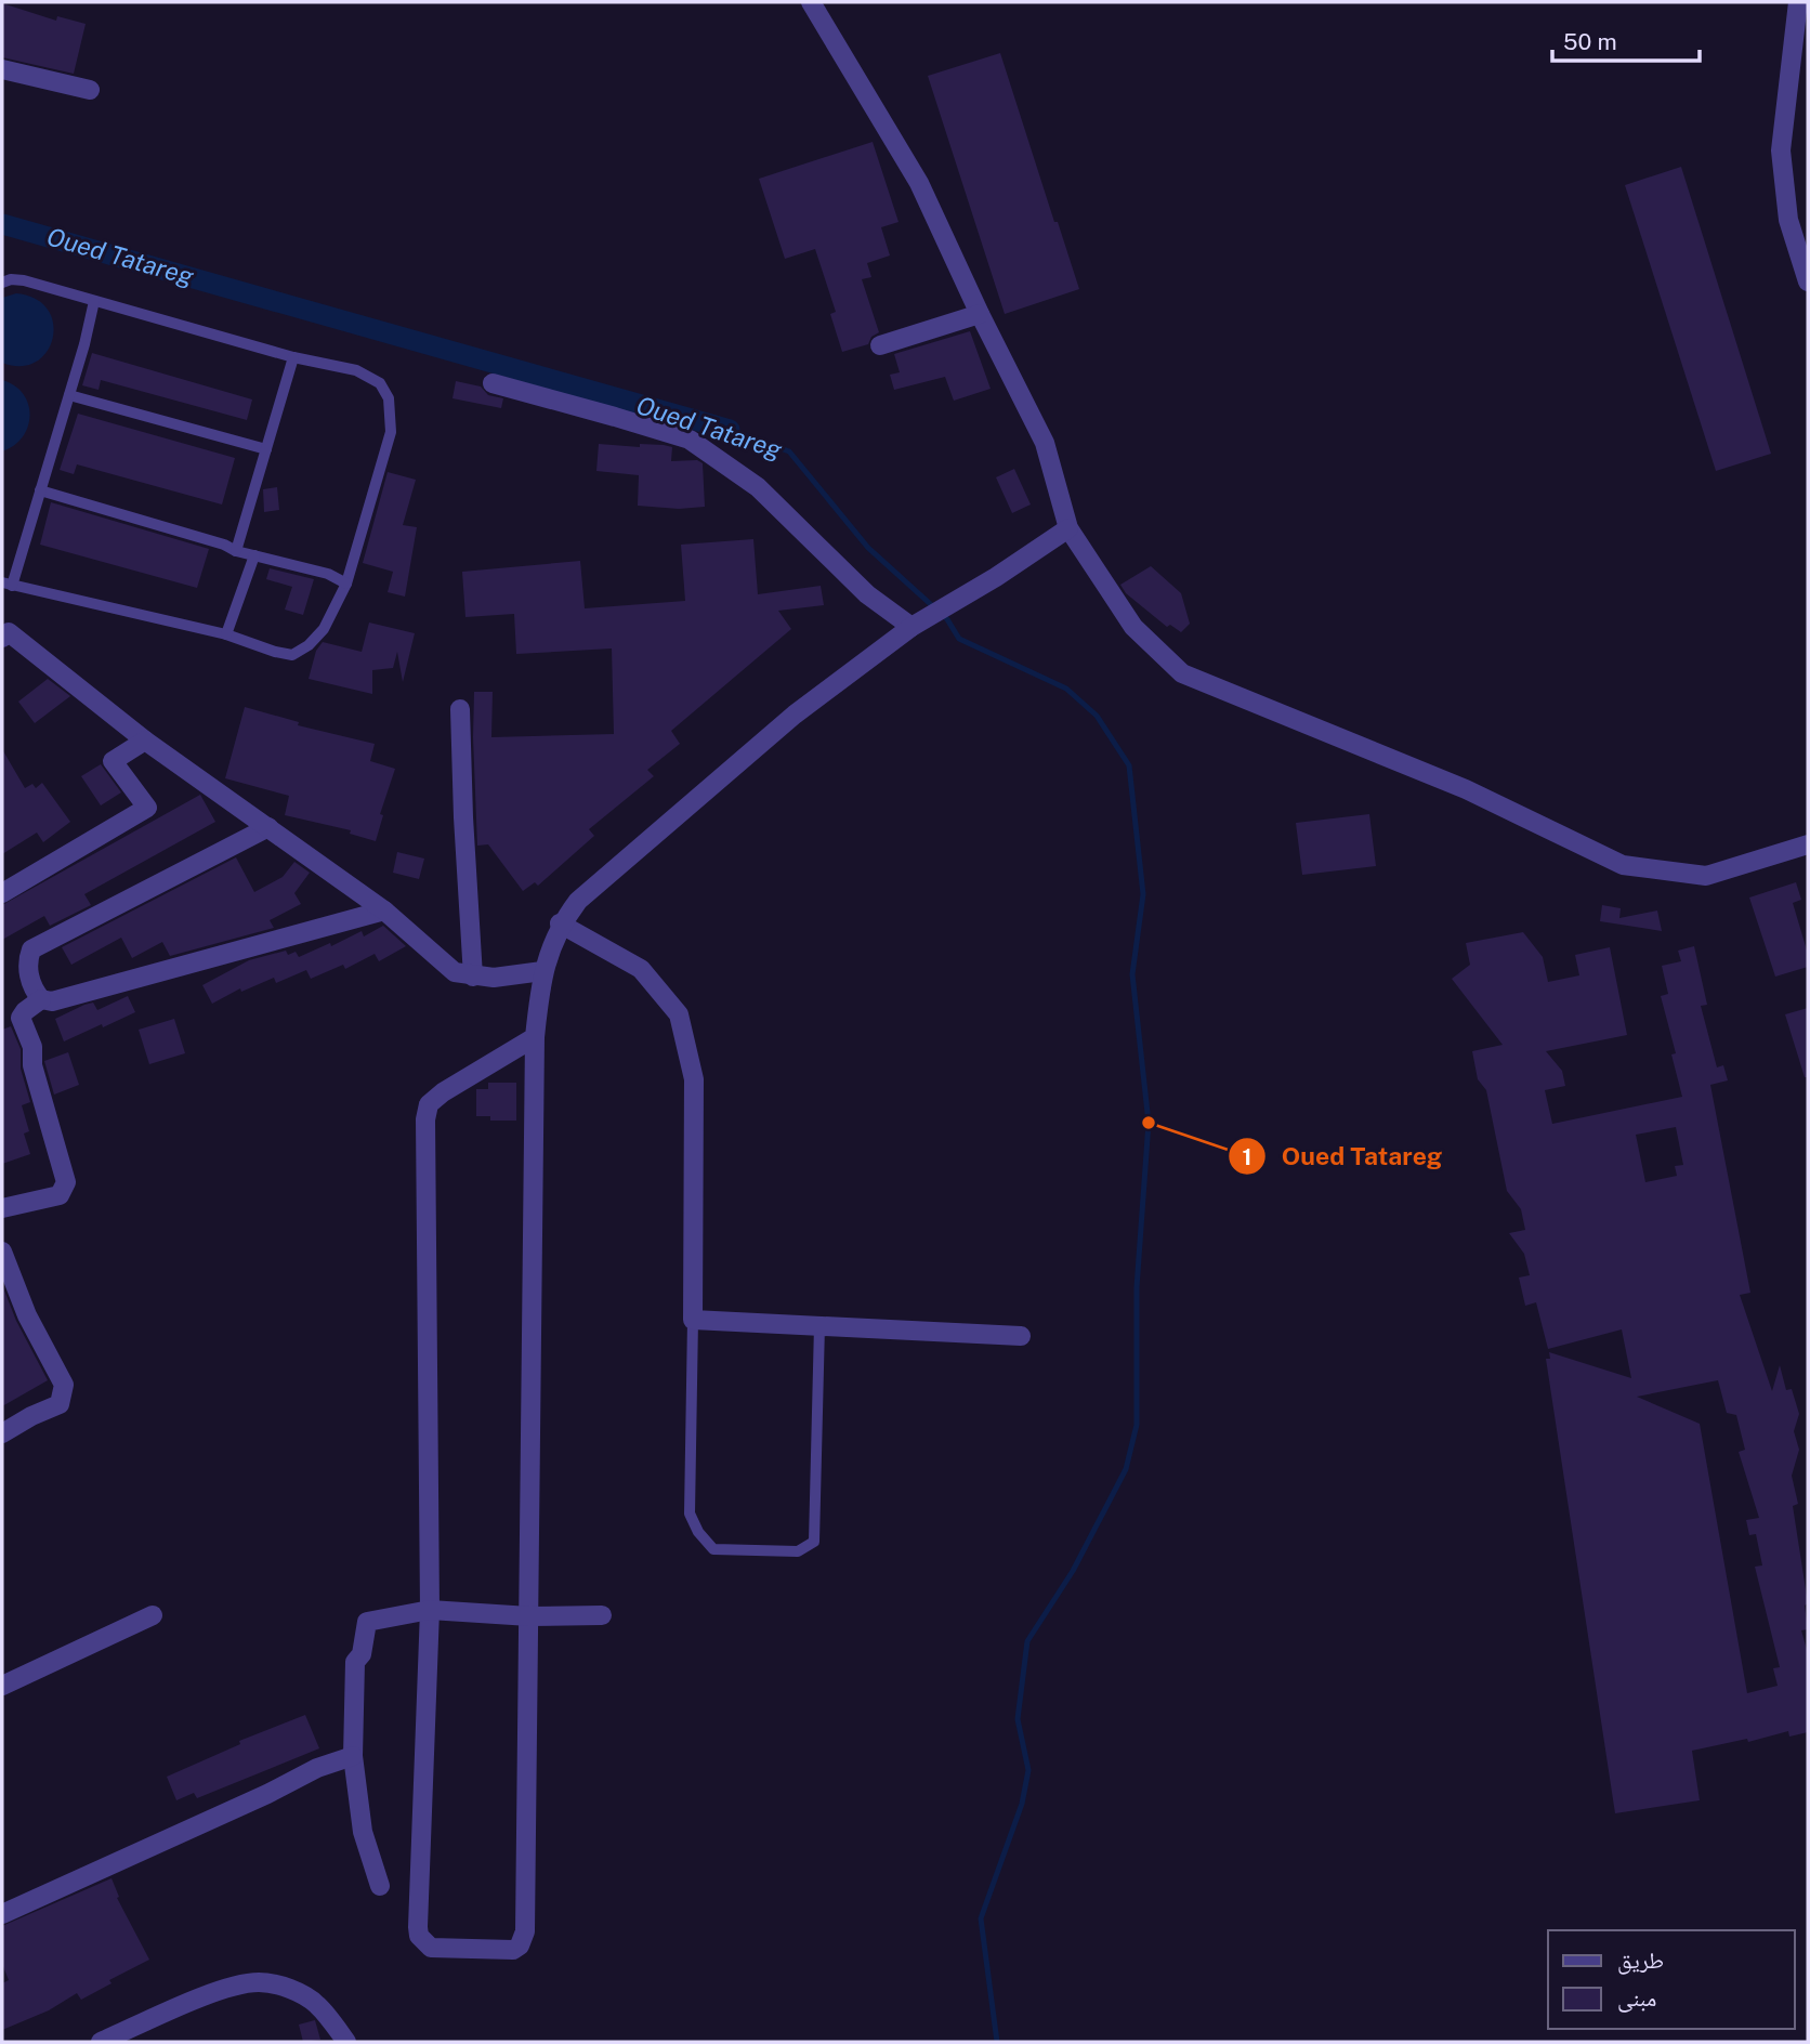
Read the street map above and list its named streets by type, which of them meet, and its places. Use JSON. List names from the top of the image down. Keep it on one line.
{"water":["Oued Tatareg"],"places":["Oued Tatareg"],"legend":["طريق","مبنى"],"scale_bar":"50 m"}
